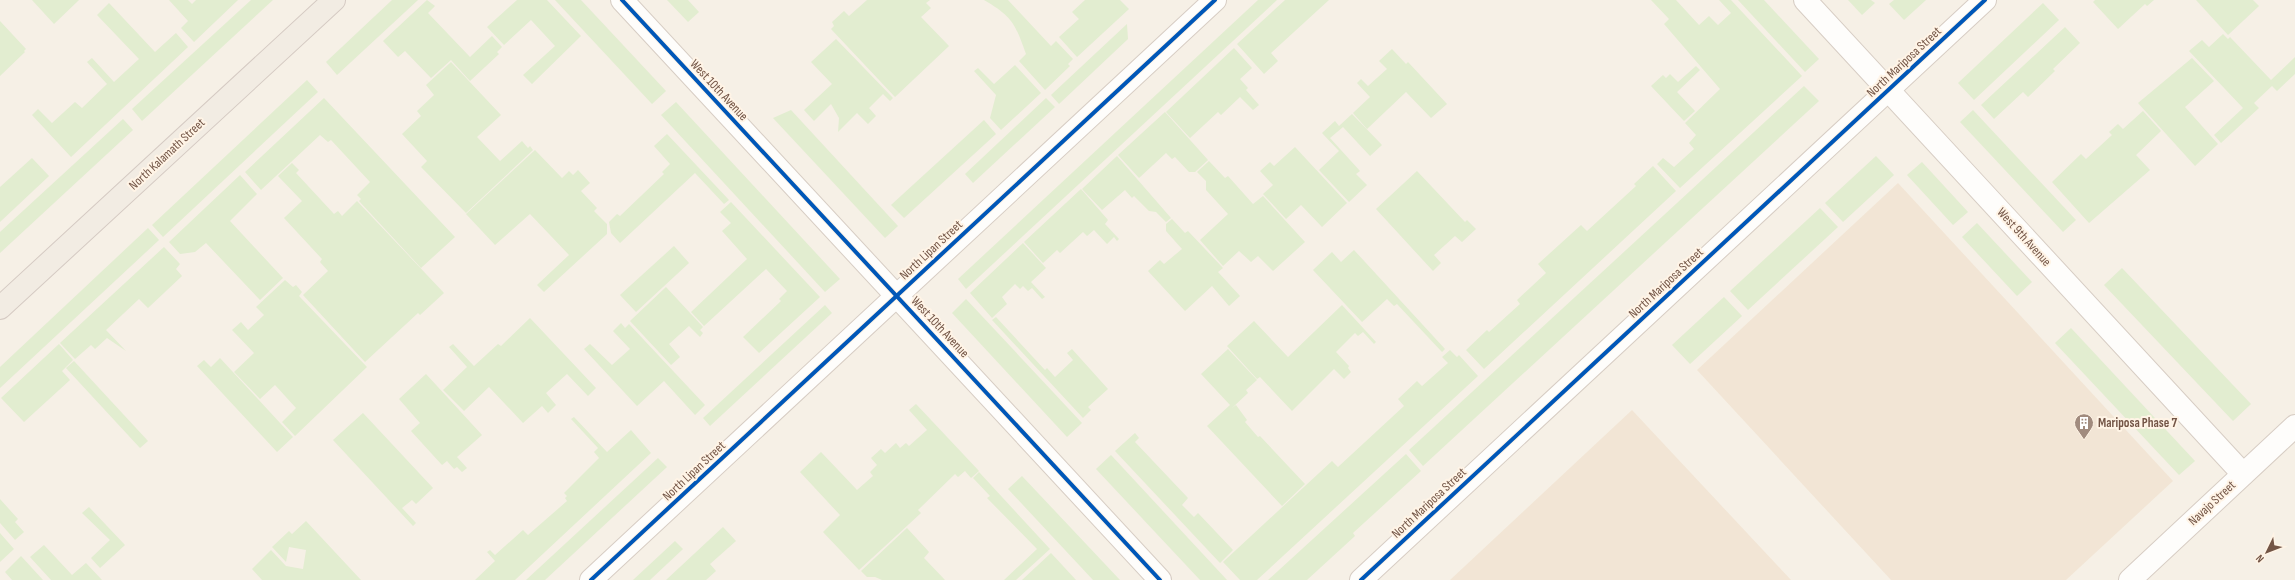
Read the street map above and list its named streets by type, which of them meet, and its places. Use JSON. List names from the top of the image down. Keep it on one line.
{"streets":{"main road":["North Kalamath Street"],"street":["North Mariposa Street","West 10th Avenue","West 9th Avenue","North Lipan Street","Navajo Street"]},"crossings":[["North Mariposa Street","West 9th Avenue"],["West 10th Avenue","North Lipan Street"],["West 9th Avenue","Navajo Street"]],"places":{"building":["Mariposa Phase 7"]},"north":"bottom left"}
